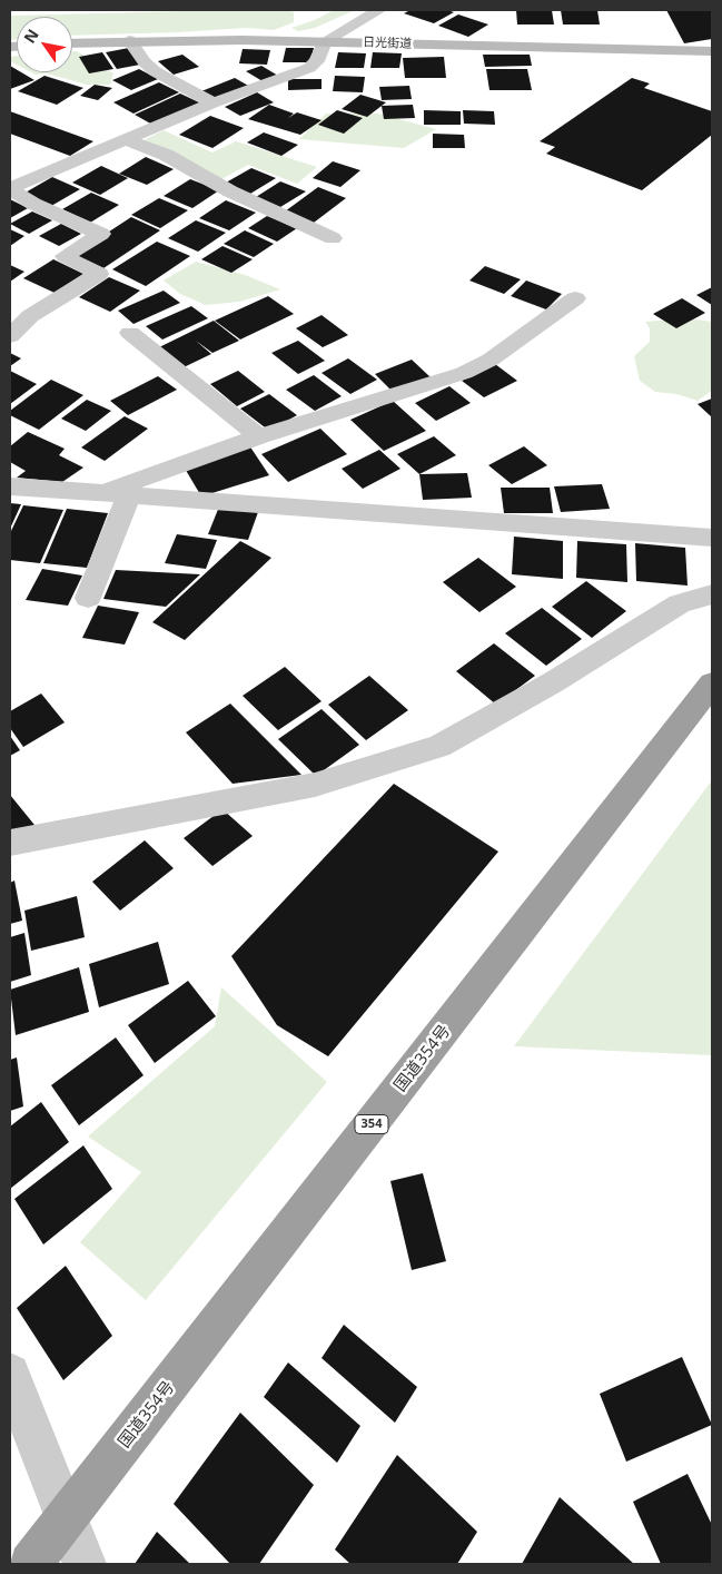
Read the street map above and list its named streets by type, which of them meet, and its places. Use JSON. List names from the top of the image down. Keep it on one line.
{"streets":{"highway":["国道354号","354"],"main road":["日光街道"]},"north":"top left"}
